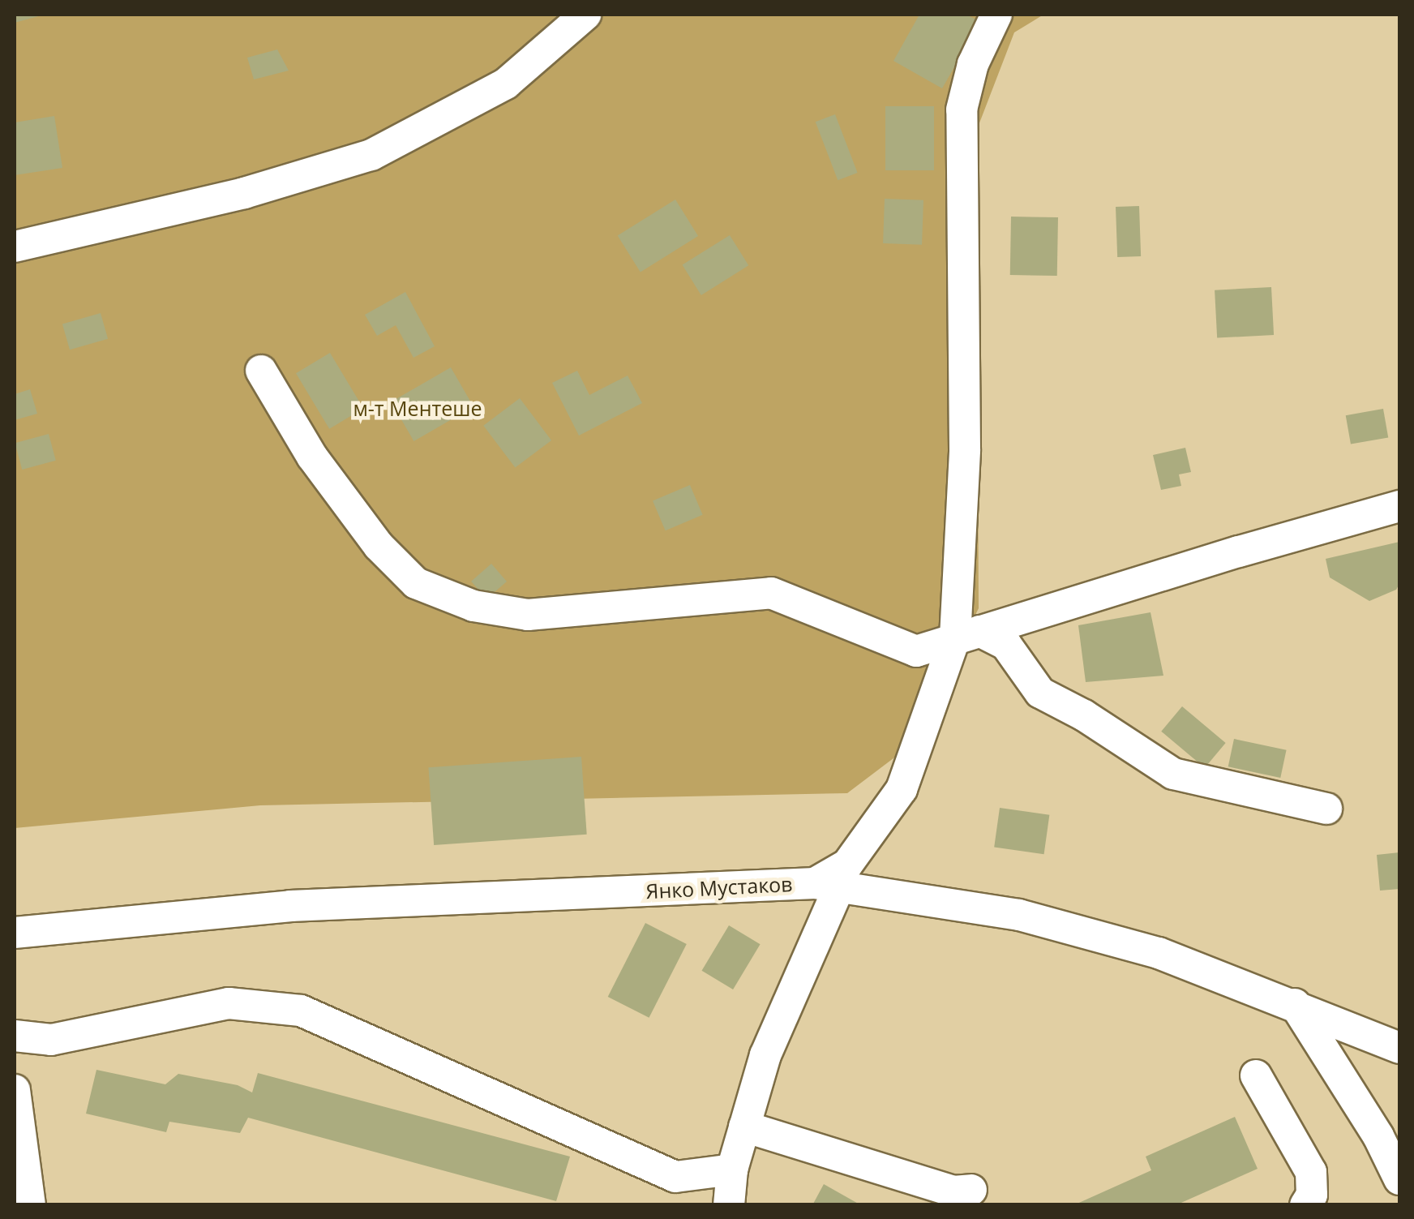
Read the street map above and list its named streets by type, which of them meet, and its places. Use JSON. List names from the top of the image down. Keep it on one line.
{"streets":{"street":["Янко Мустаков"]},"parks":["м-т Ментeше"]}
